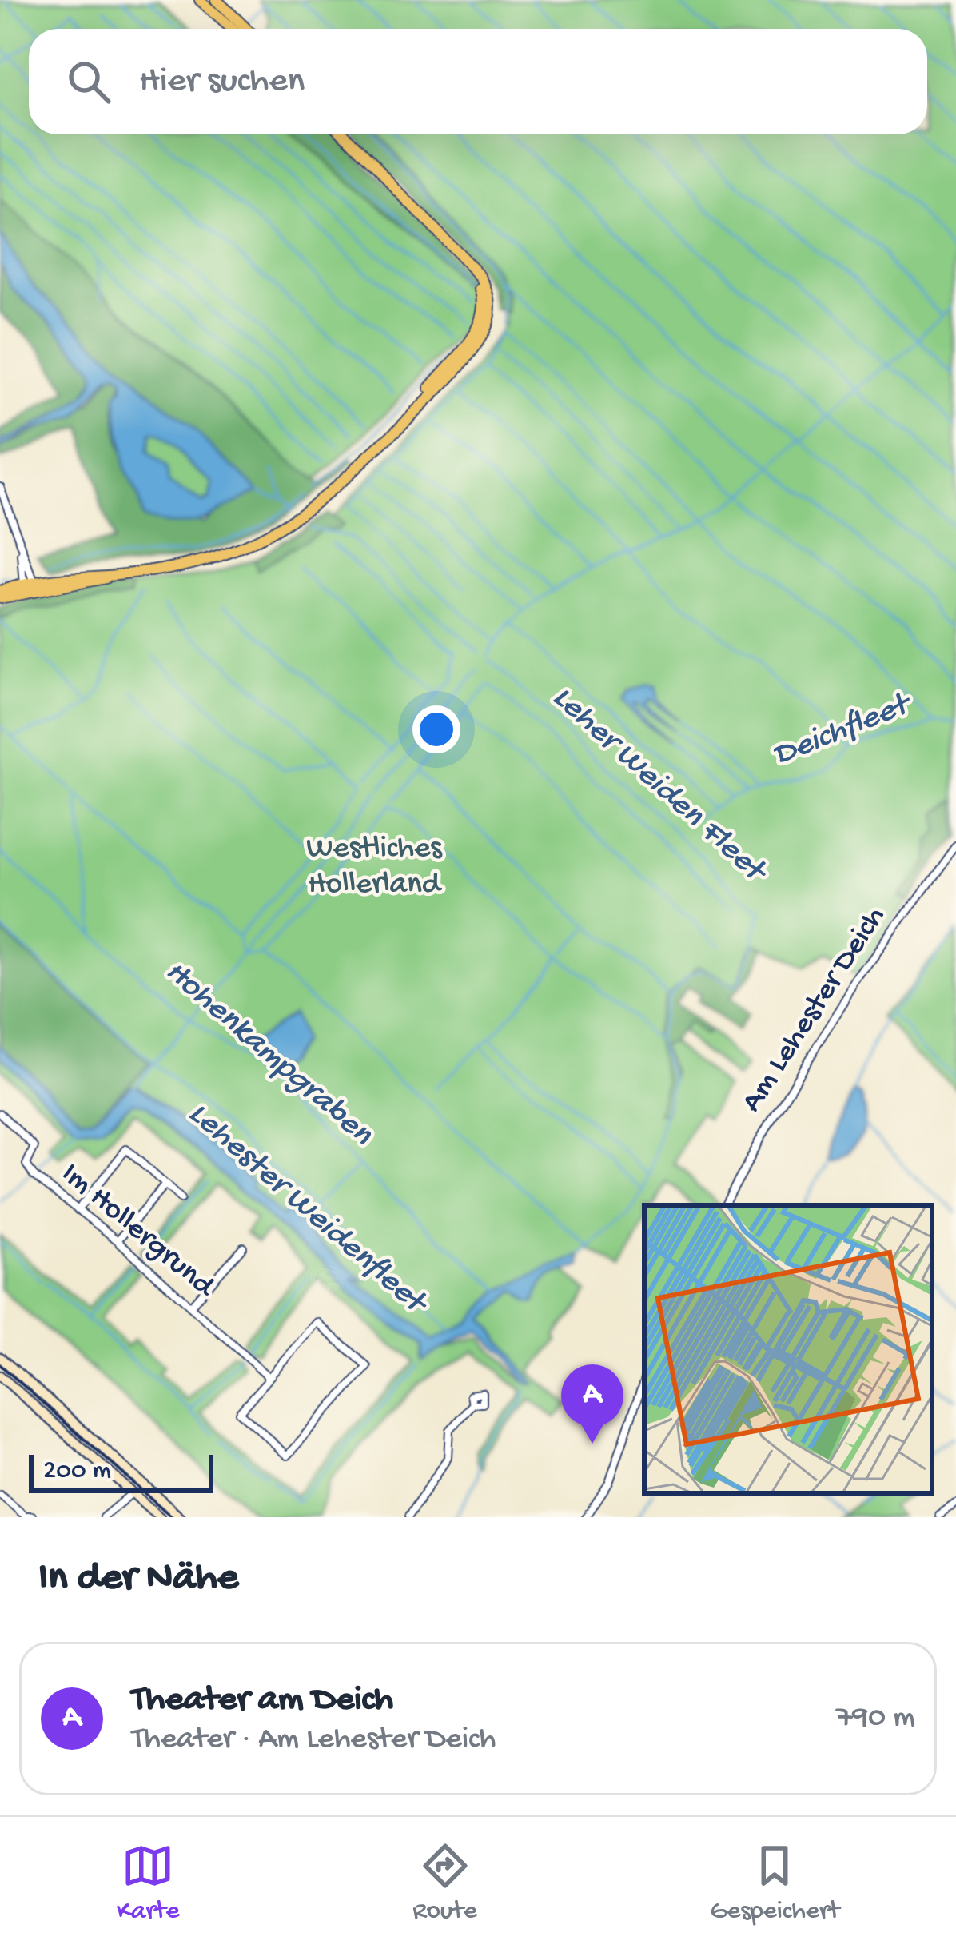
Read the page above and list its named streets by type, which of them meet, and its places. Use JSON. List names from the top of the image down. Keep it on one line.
{"streets":{"street":["Am Lehester Deich","Im Hollergrund"]},"water":["Deichfleet","Leher Weiden Fleet","Hohenkampgraben","Lehester Weidenfleet"],"parks":["Westliches Hollerland"],"scale_bar":"200 m","page":{"search":"Hier suchen","pins":"A","scale":"200 m","heading":"In der Nähe","list":[{"mark":"A","name":"Theater am Deich","note":"Theater · Am Lehester Deich","value":"790 m"}],"nav":["Karte","Route","Gespeichert"]}}
